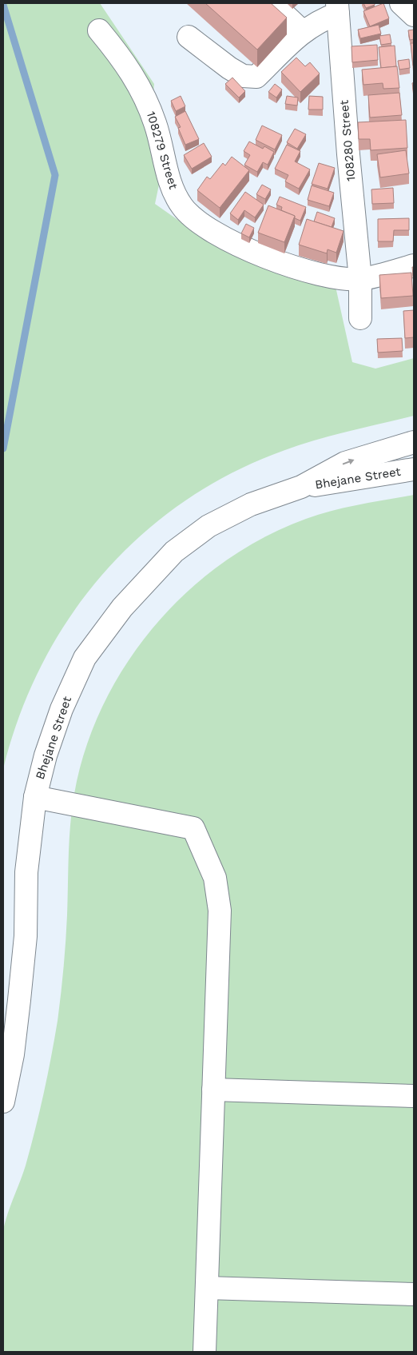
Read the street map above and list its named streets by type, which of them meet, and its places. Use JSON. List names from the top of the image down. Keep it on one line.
{"streets":{"street":["108280 Street","108279 Street","Bhejane Street"]},"crossings":[["108280 Street","108279 Street"]]}
